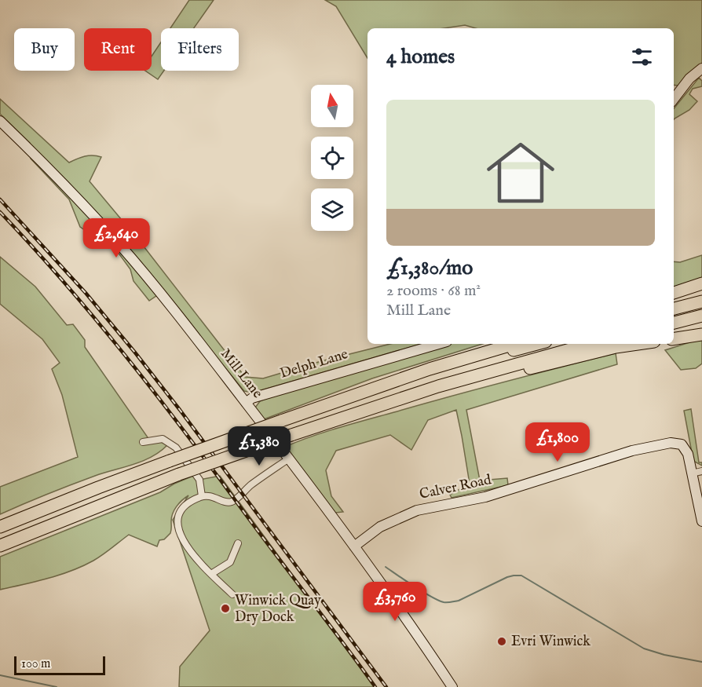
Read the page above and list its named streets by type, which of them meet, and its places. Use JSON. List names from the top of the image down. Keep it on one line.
{"streets":{"street":["Delph Lane","Mill Lane","Calver Road"]},"crossings":[["Delph Lane","Mill Lane"],["Mill Lane","Calver Road"]],"places":["Winwick Quay Dry Dock","Evri Winwick"],"scale_bar":"100 m","north":"top","page":{"chip":["Buy","Rent","Filters"],"heading":"4 homes","list":[{"name":"£1,380/mo","note":"2 rooms · 68 m² · Mill Lane"}],"price":["£2,640","£1,800","£1,380","£3,760"],"scale":"100 m"}}
